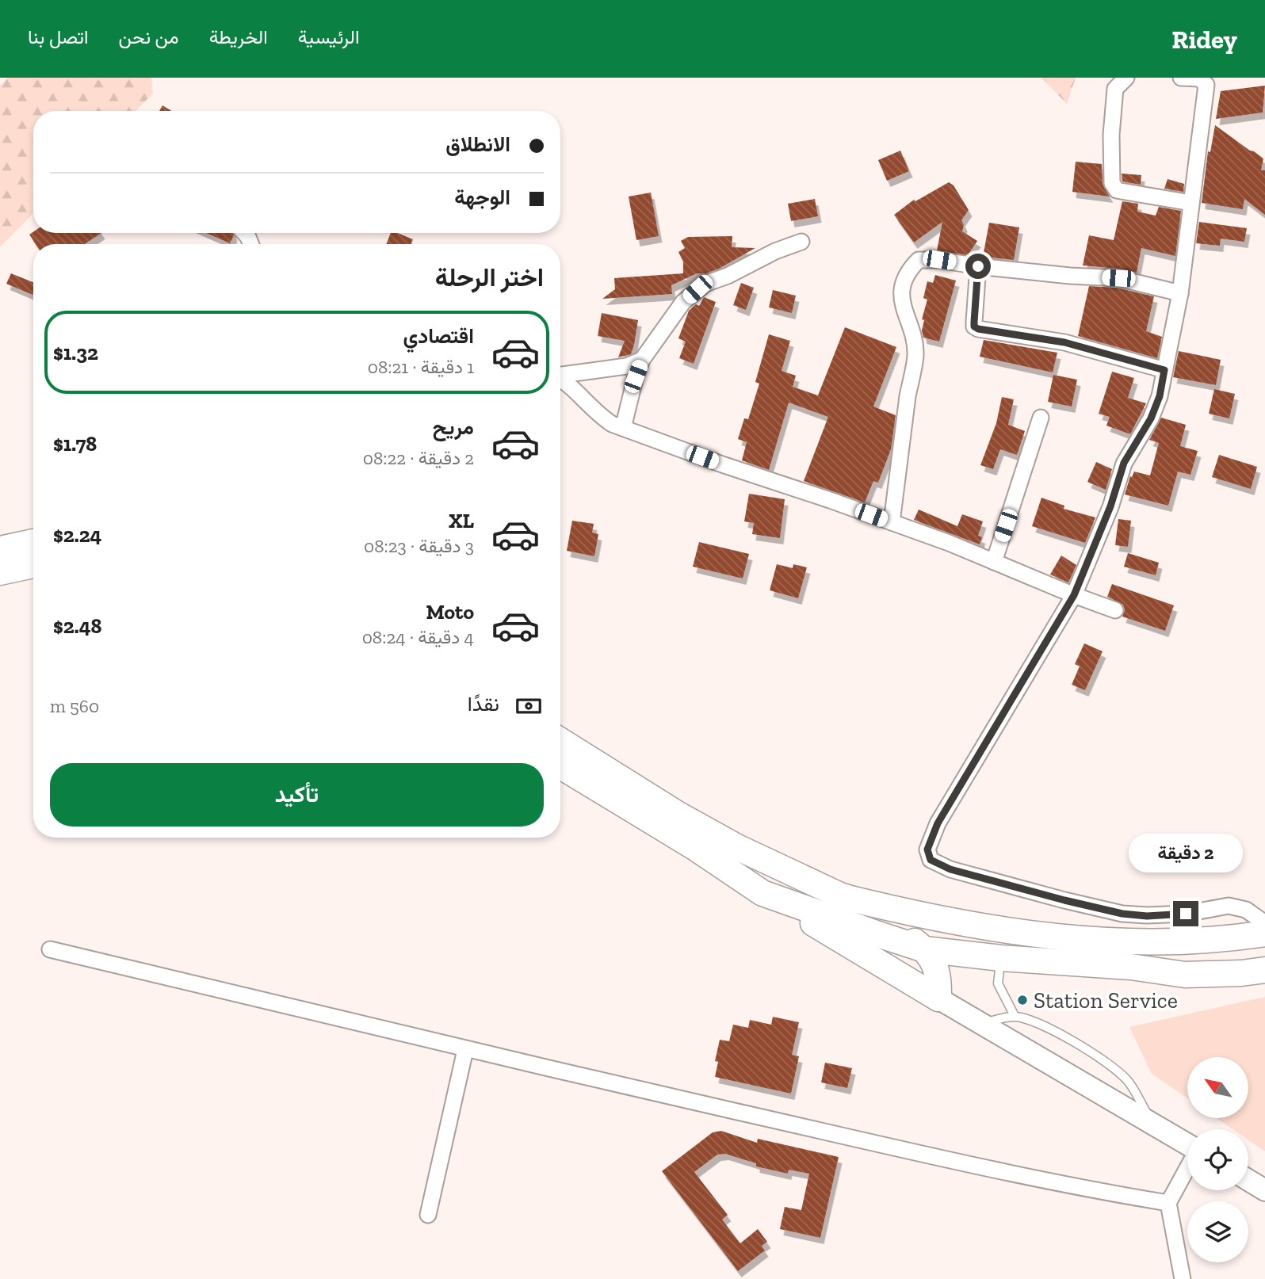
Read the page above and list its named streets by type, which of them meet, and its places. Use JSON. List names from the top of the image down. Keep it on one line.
{"places":["Station Service"],"north":"top left","page":{"header":"Ridey","nav":["الرئيسية","الخريطة","من نحن","اتصل بنا"],"banner":["الانطلاق","الوجهة"],"heading":"اختر الرحلة","list":[{"name":"اقتصادي","note":"1 دقيقة · 08:21","value":"$1.32"},{"name":"مريح","note":"2 دقيقة · 08:22","value":"$1.78"},{"name":"XL","note":"3 دقيقة · 08:23","value":"$2.24"},{"name":"Moto","note":"4 دقيقة · 08:24","value":"$2.48"}],"pay":["نقدًا","560 m"],"buttons":"تأكيد","bubble":"2 دقيقة"}}
